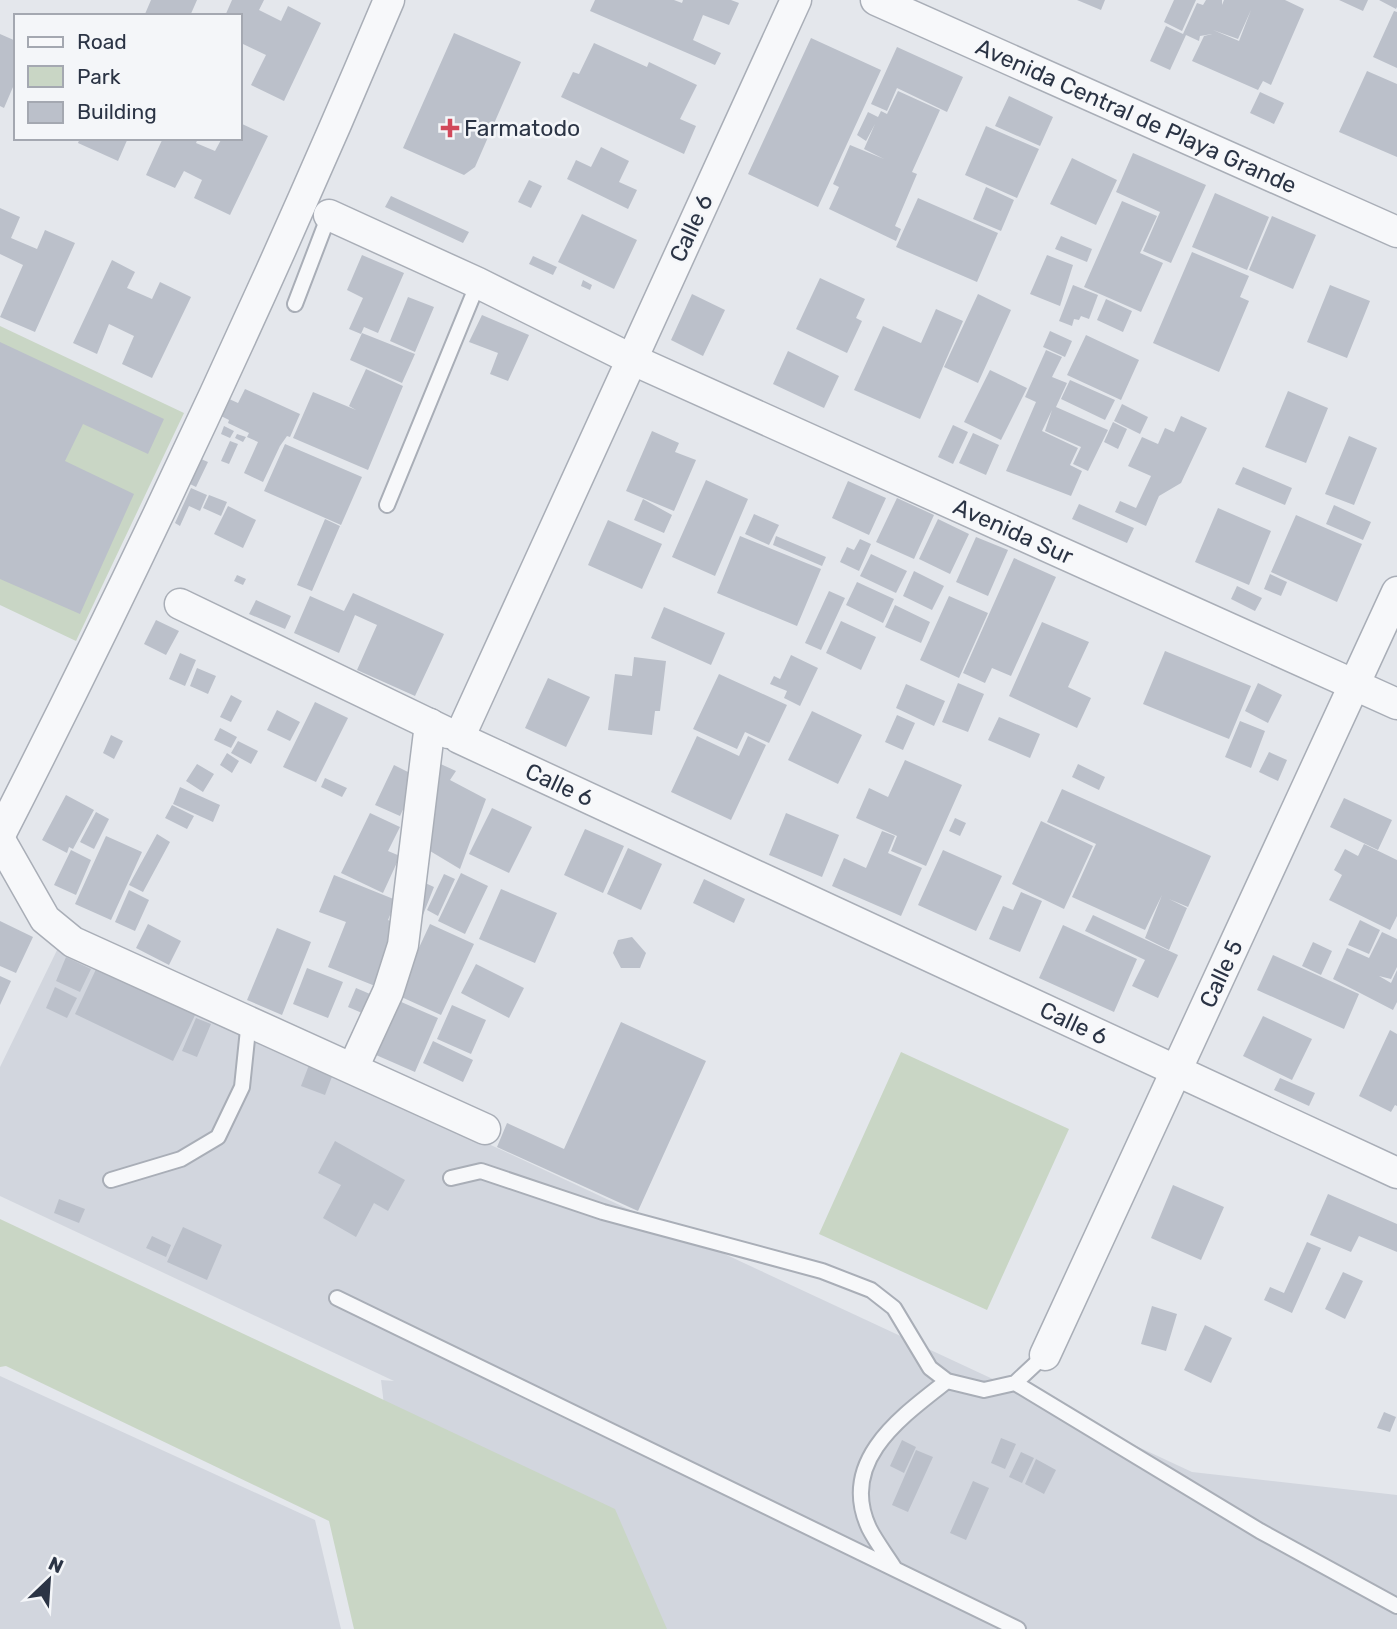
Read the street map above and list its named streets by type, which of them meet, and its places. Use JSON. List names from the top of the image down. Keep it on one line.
{"streets":{"street":["Avenida Central de Playa Grande","Calle 6","Avenida Sur","Calle 5"]},"crossings":[["Calle 6","Avenida Sur"],["Calle 6","Calle 5"],["Avenida Sur","Calle 5"]],"places":{"health":["Farmatodo"]},"legend":["Road","Park","Building"],"north":"top right"}
